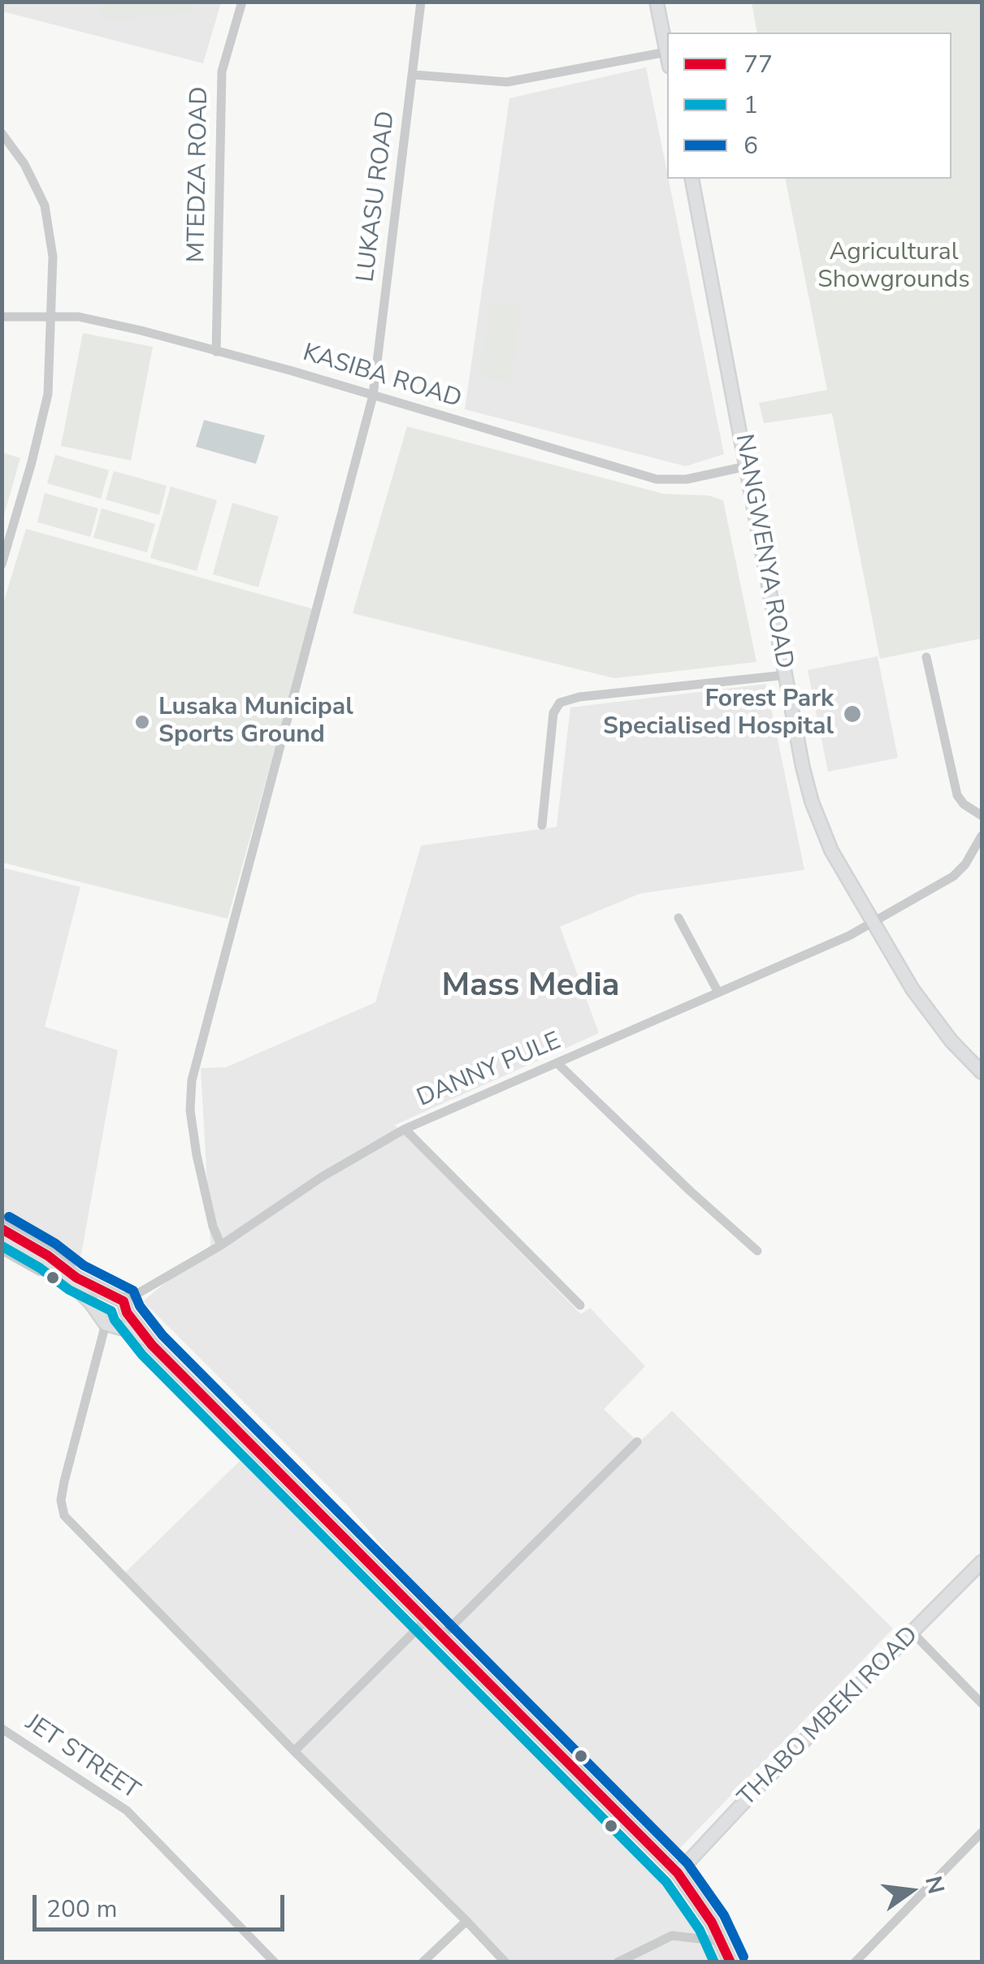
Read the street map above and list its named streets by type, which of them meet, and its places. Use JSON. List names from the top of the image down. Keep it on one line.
{"streets":{"main road":["NANGWENYA ROAD","THABO MBEKI ROAD"],"street":["MTEDZA ROAD","LUKASU ROAD","KASIBA ROAD","DANNY PULE","JET STREET"]},"crossings":[["MTEDZA ROAD","KASIBA ROAD"],["LUKASU ROAD","KASIBA ROAD"],["LUKASU ROAD","DANNY PULE"],["KASIBA ROAD","NANGWENYA ROAD"],["NANGWENYA ROAD","DANNY PULE"]],"districts":["Mass Media"],"parks":["Agricultural Showgrounds"],"places":["Forest Park Specialised Hospital","Lusaka Municipal Sports Ground"],"lines":["transit line 6","transit line 77","transit line 1"],"legend":["77","1","6"],"scale_bar":"200 m","north":"right"}
